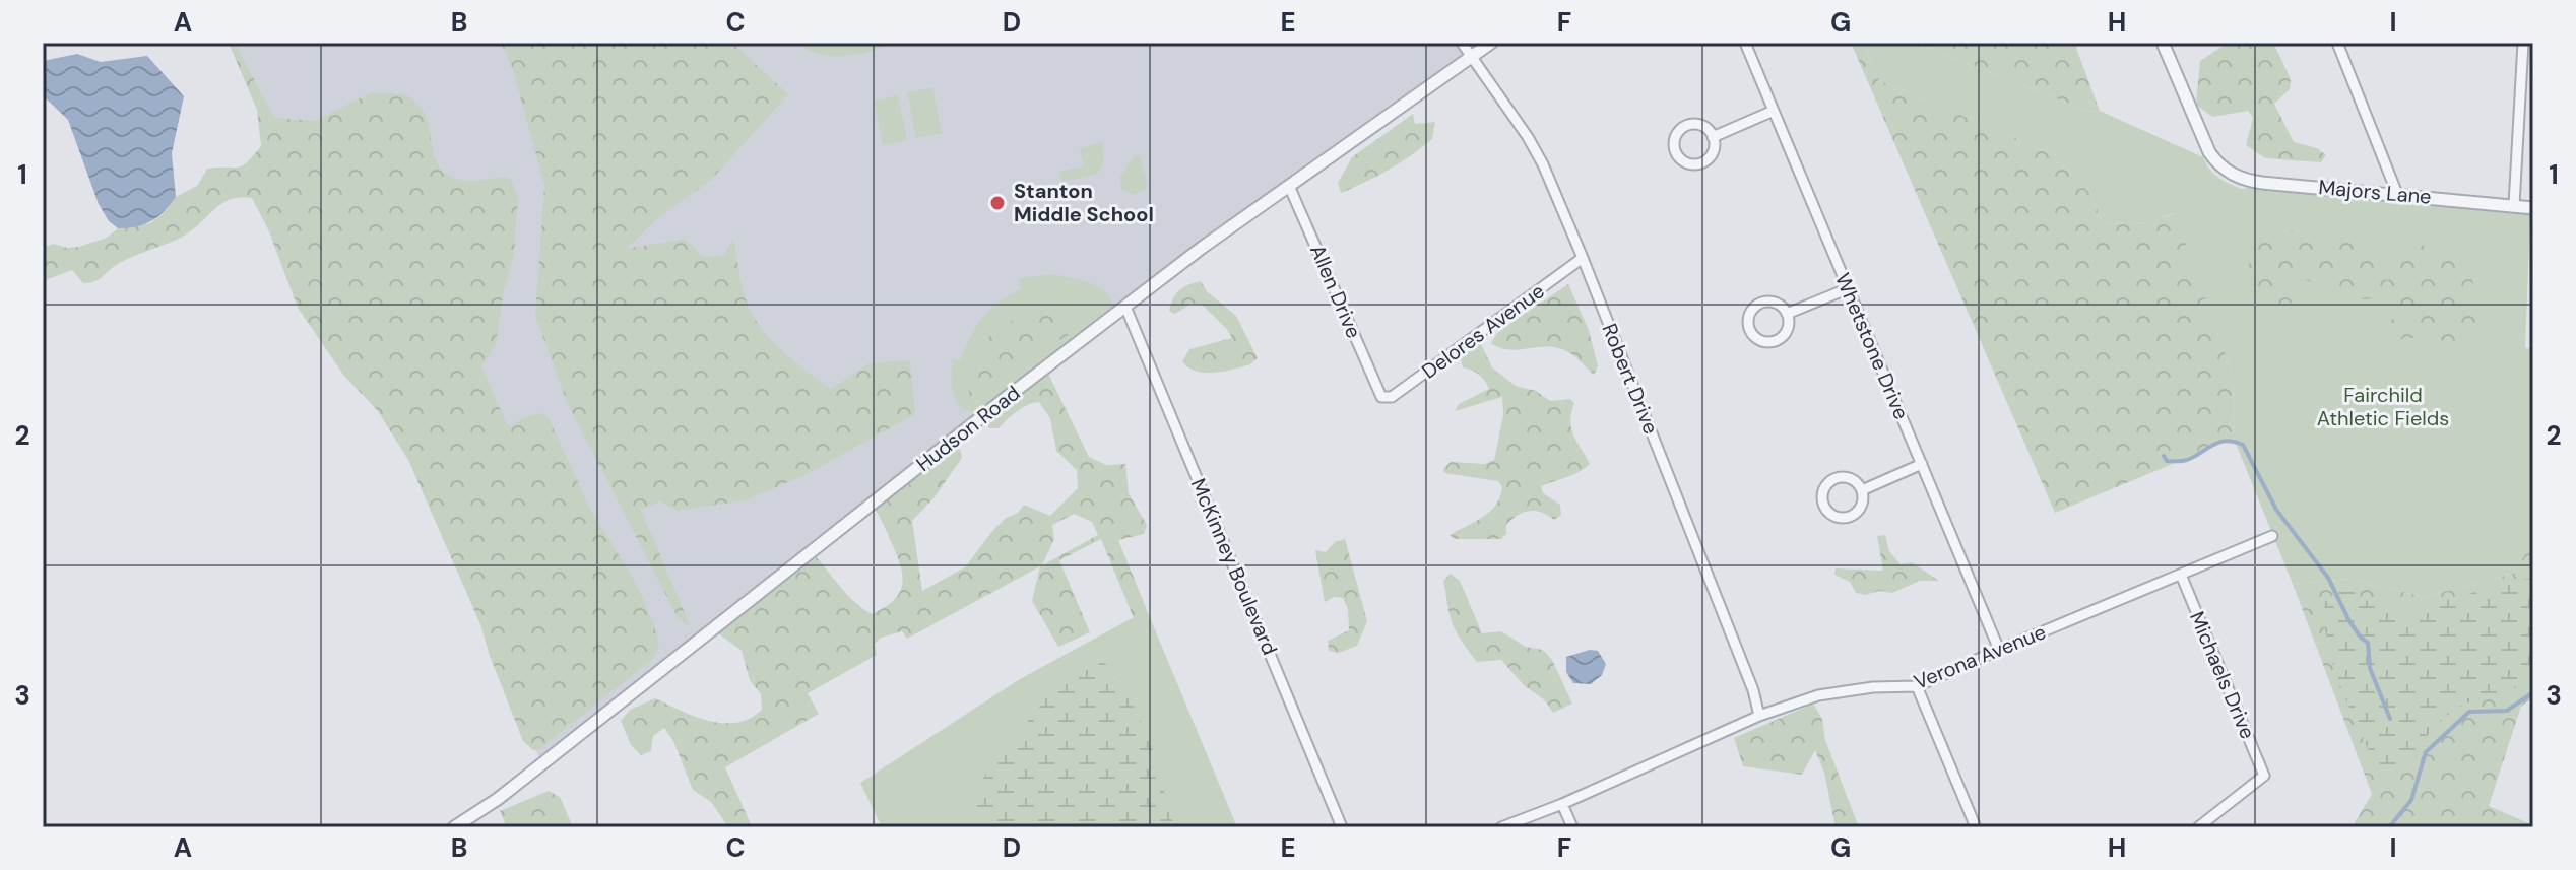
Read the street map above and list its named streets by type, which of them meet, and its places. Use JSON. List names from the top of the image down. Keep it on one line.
{"streets":{"street":["Majors Lane","Allen Drive","Delores Avenue","Whetstone Drive","Robert Drive","Hudson Road","McKinney Boulevard","Verona Avenue","Michaels Drive"]},"crossings":[["Allen Drive","Delores Avenue"],["Allen Drive","Hudson Road"],["Delores Avenue","Robert Drive"],["Whetstone Drive","Verona Avenue"],["Robert Drive","Hudson Road"],["Robert Drive","Verona Avenue"],["Hudson Road","McKinney Boulevard"],["Verona Avenue","Michaels Drive"]],"parks":["Fairchild Athletic Fields"],"places":["Stanton Middle School"],"grid":{"columns":["A","B","C","D","E","F","G","H","I"],"rows":["1","2","3"]}}
